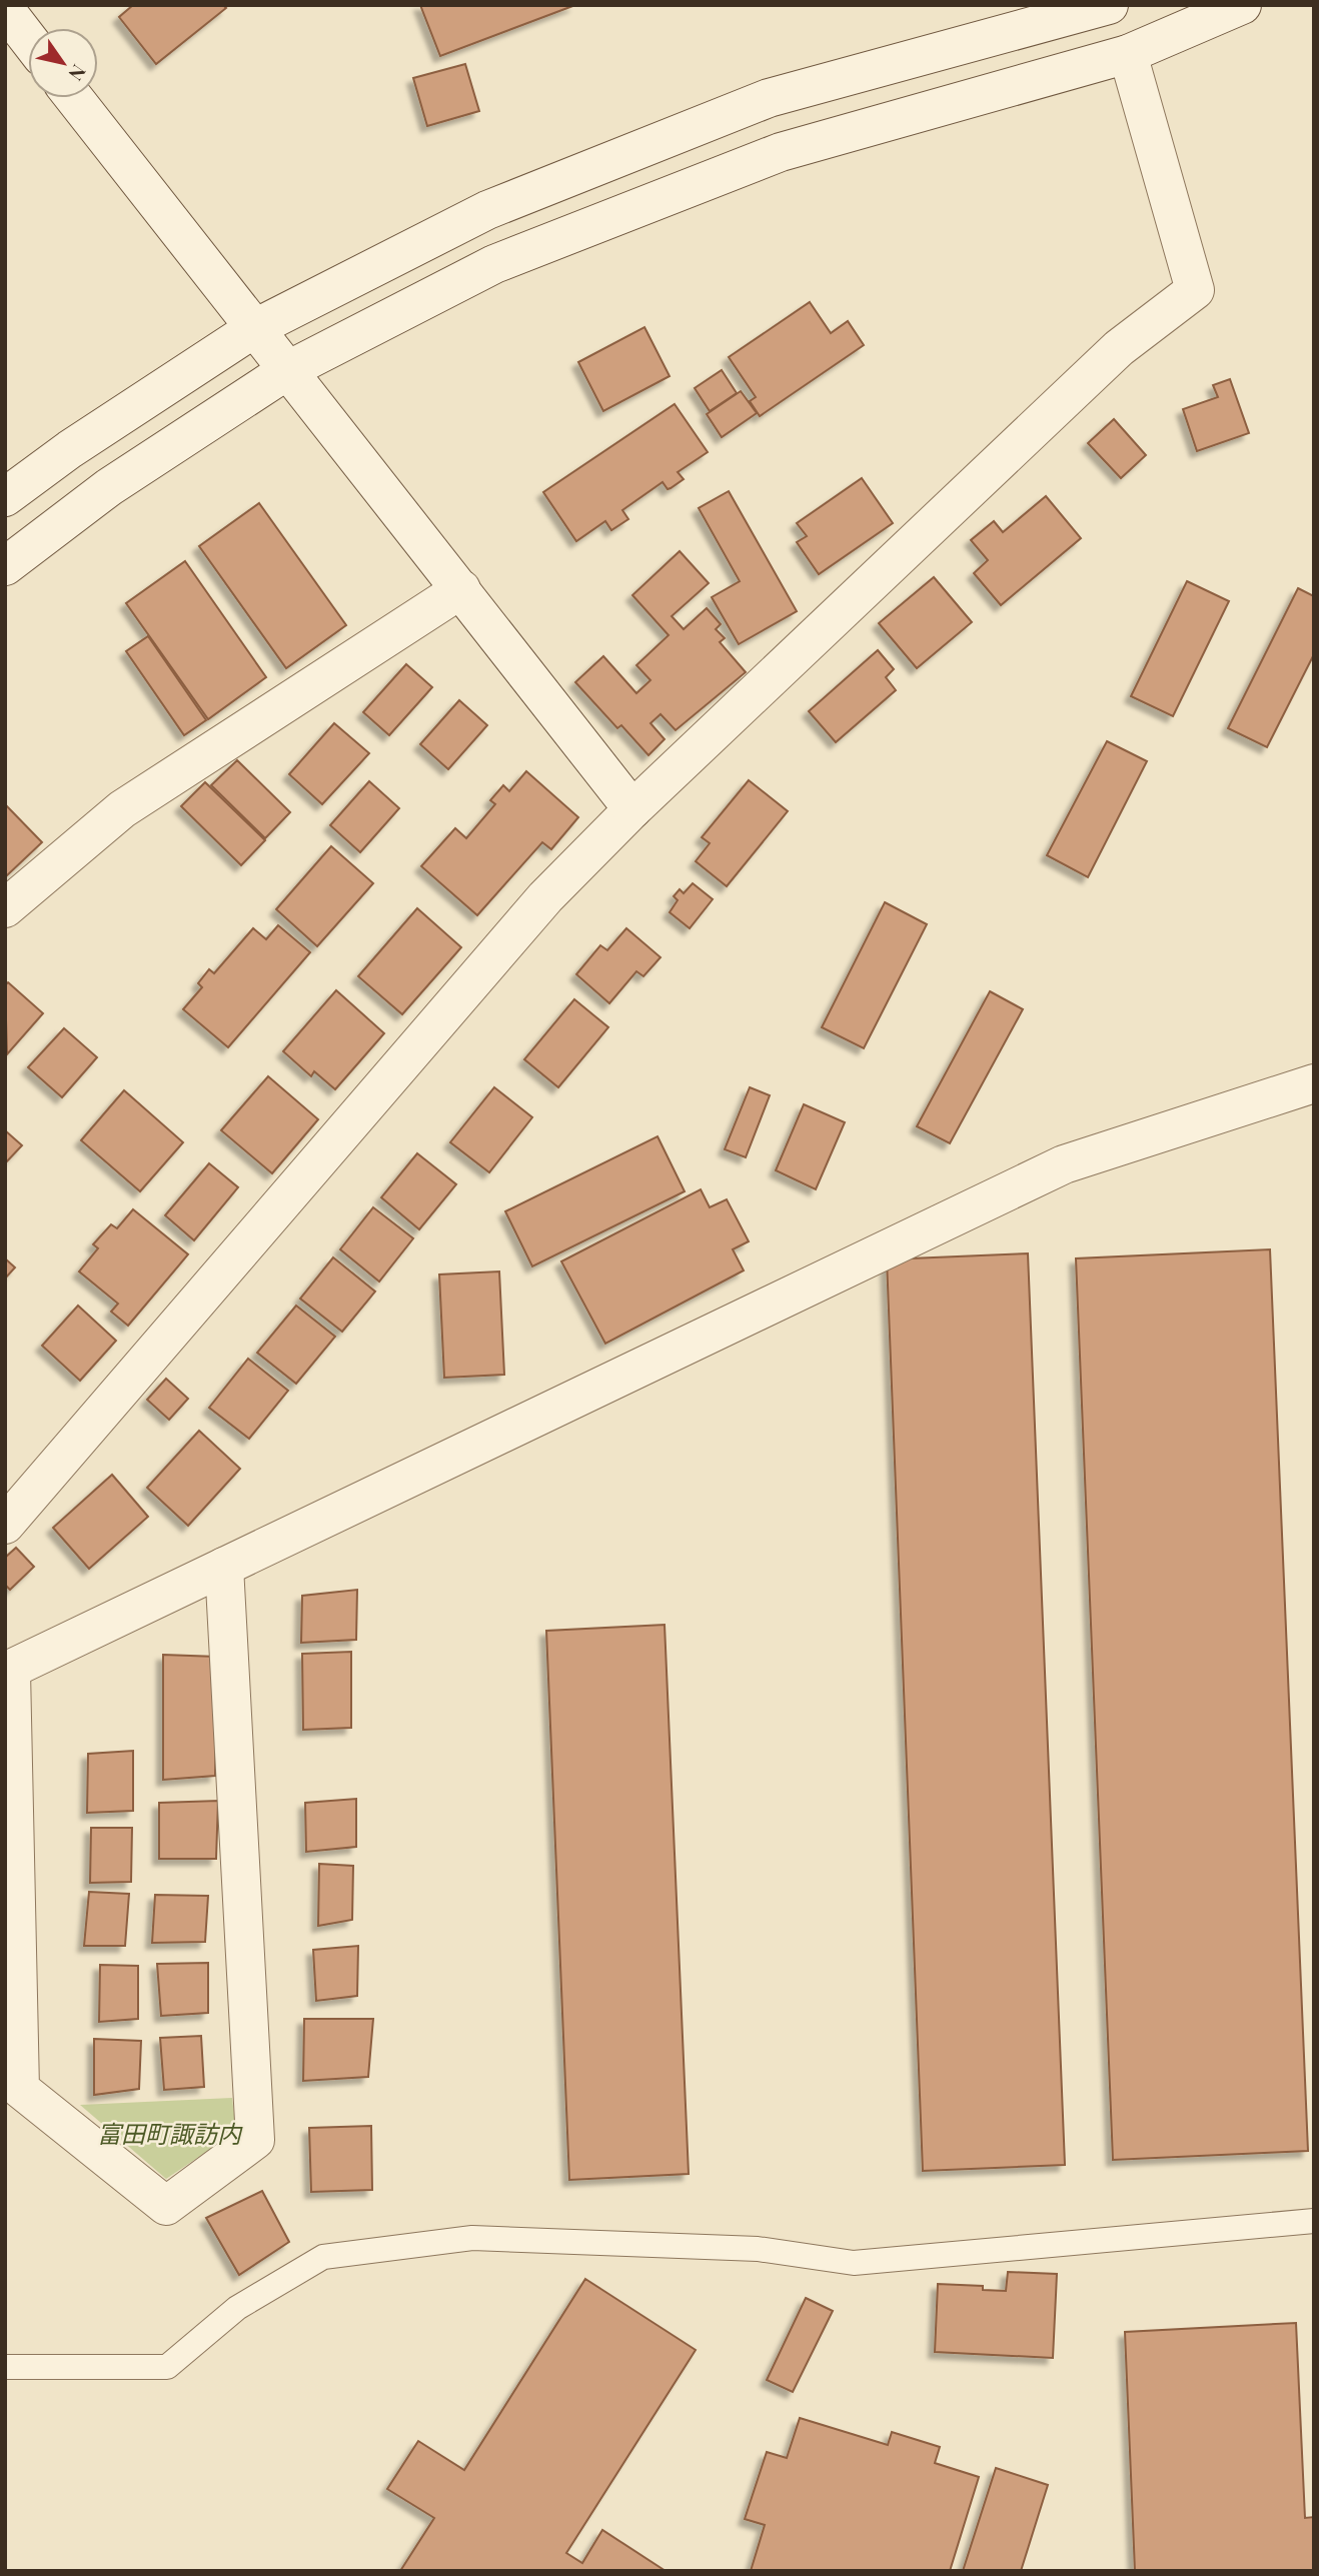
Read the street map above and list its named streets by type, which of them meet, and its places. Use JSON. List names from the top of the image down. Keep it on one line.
{"parks":["富田町諏訪内"],"north":"bottom right"}
